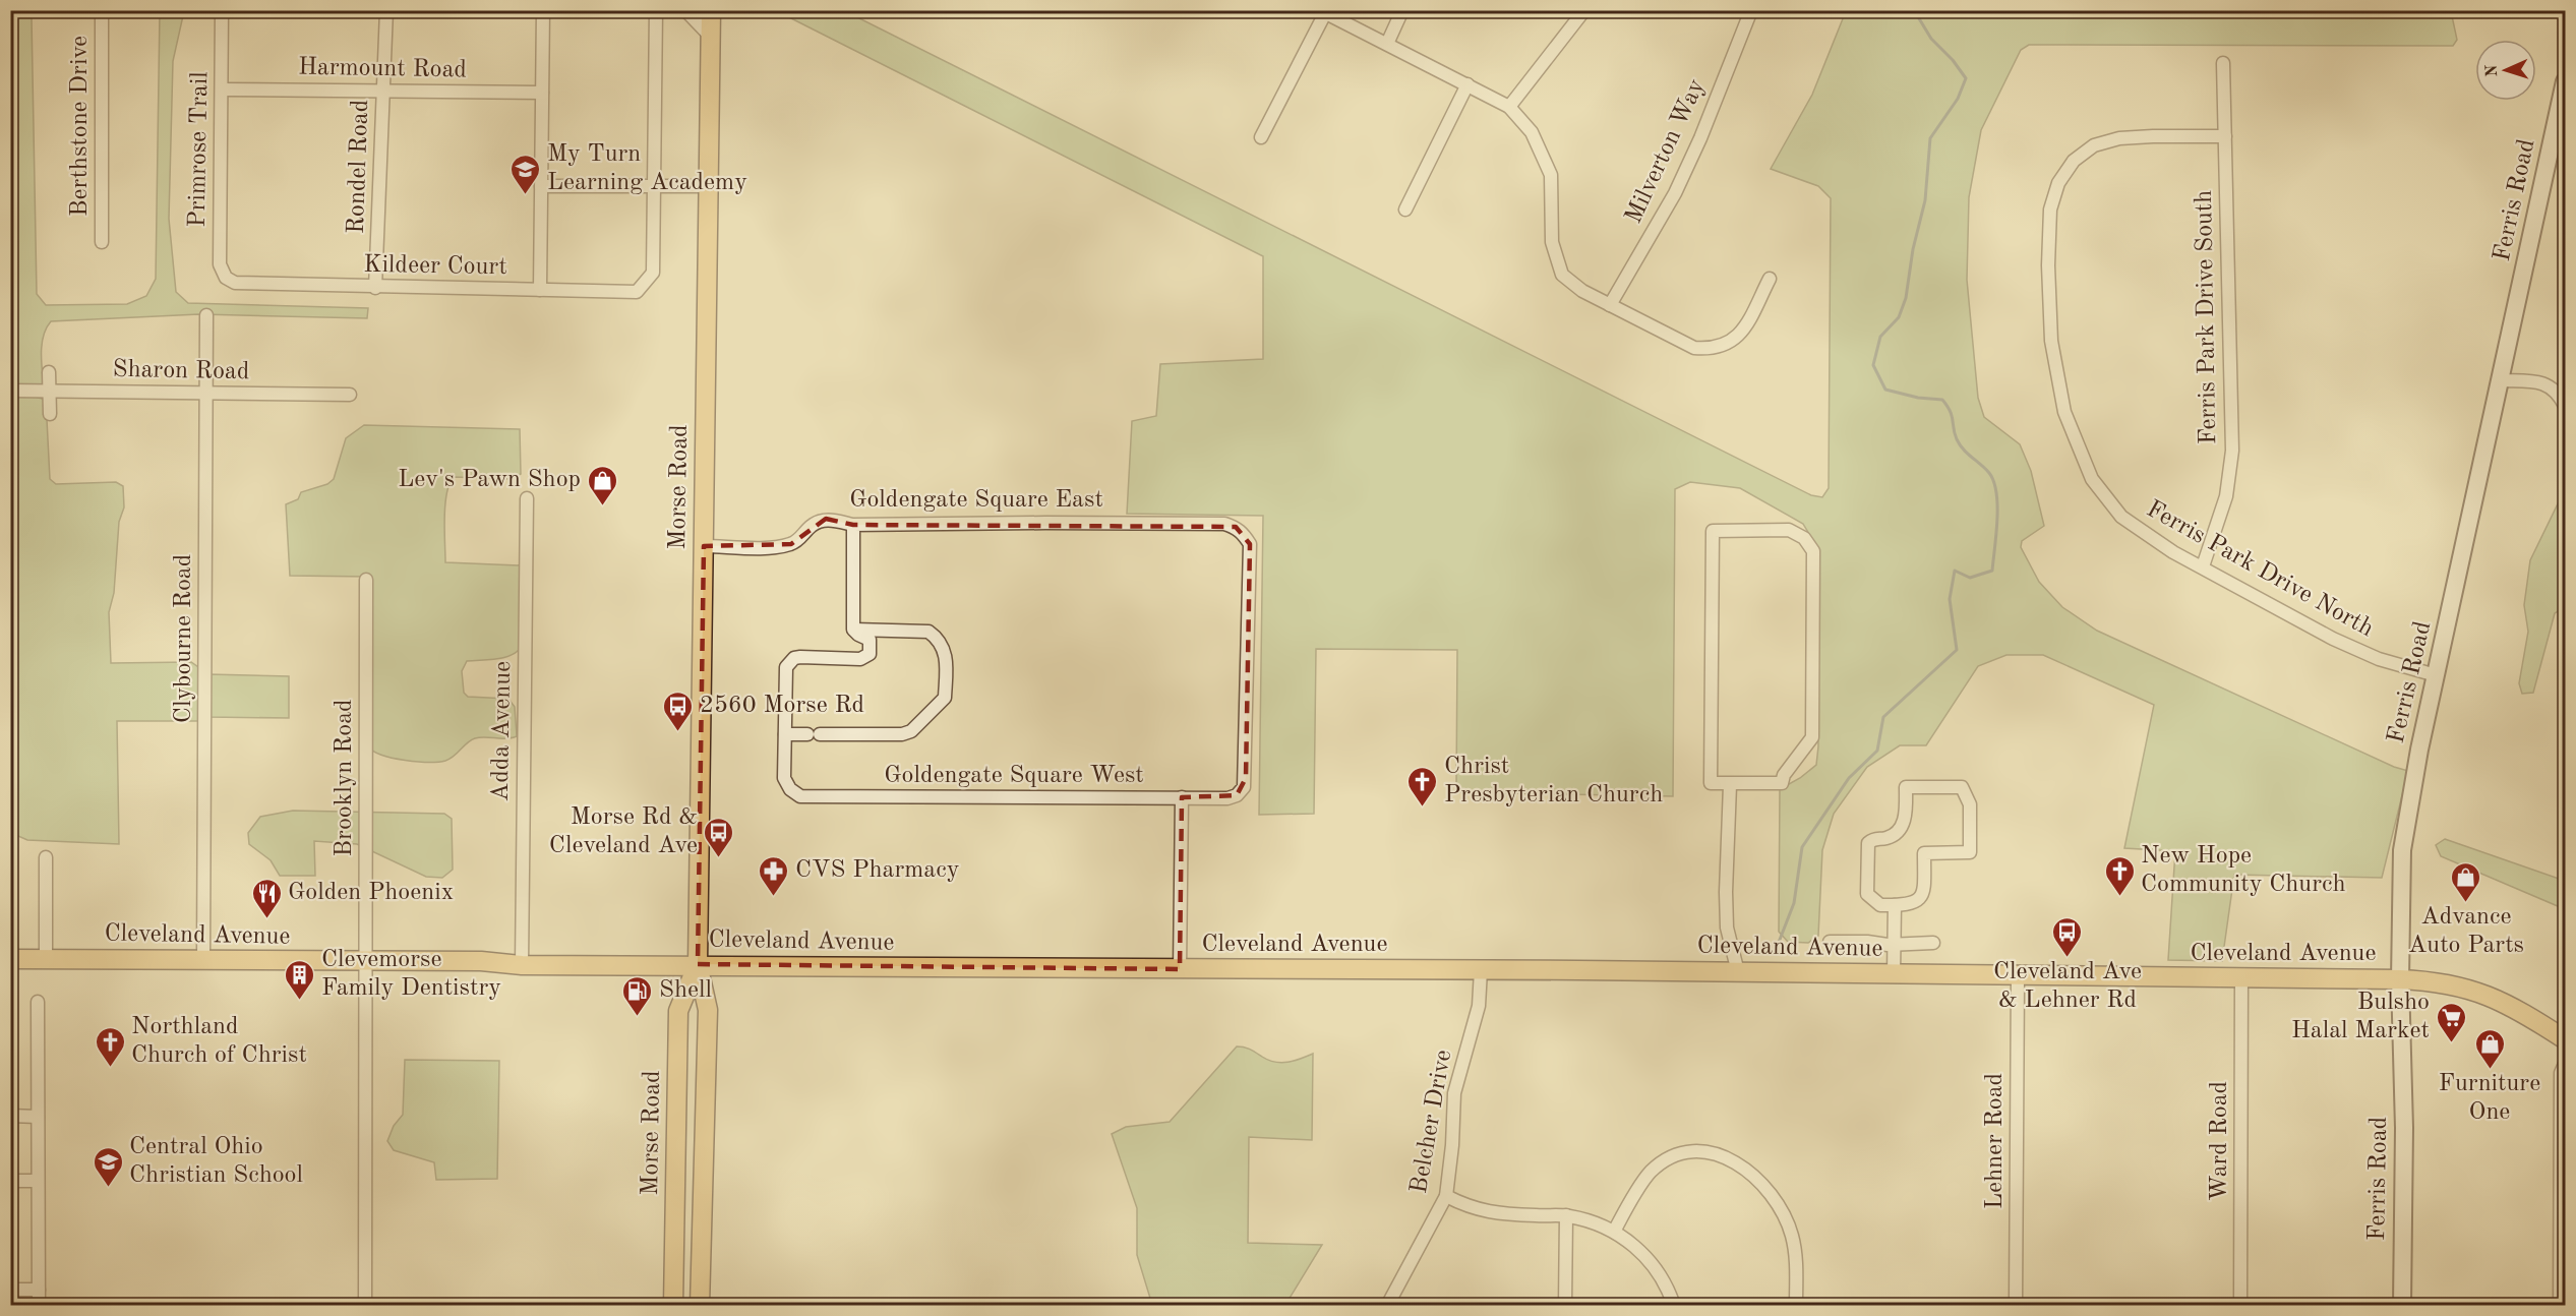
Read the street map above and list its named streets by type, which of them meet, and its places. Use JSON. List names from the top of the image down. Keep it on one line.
{"streets":{"main road":["Ferris Road","Morse Road","Cleveland Avenue"],"street":["Harmount Road","Berthstone Drive","Primrose Trail","Milverton Way","Rondel Road","Kildeer Court","Ferris Park Drive South","Sharon Road","Goldengate Square East","Ferris Park Drive North","Clybourne Road","Adda Avenue","Goldengate Square West","Brooklyn Road","Belcher Drive","Lehner Road","Ward Road"]},"crossings":[["Harmount Road","Primrose Trail"],["Harmount Road","Rondel Road"],["Primrose Trail","Kildeer Court"],["Rondel Road","Kildeer Court"],["Ferris Road","Ferris Park Drive North"],["Ferris Road","Cleveland Avenue"],["Ferris Park Drive South","Ferris Park Drive North"],["Sharon Road","Clybourne Road"],["Morse Road","Goldengate Square East"],["Morse Road","Cleveland Avenue"],["Goldengate Square East","Goldengate Square West"],["Clybourne Road","Cleveland Avenue"],["Adda Avenue","Cleveland Avenue"],["Brooklyn Road","Cleveland Avenue"],["Cleveland Avenue","Belcher Drive"],["Cleveland Avenue","Lehner Road"],["Cleveland Avenue","Ward Road"]],"places":{"school or university":["My Turn Learning Academy","Central Ohio Christian School"],"shop":["Lev's Pawn Shop","Advance Auto Parts","Furniture One"],"bus stop":["2560 Morse Rd","Morse Rd & Cleveland Ave","Cleveland Ave & Lehner Rd"],"church":["Christ Presbyterian Church","New Hope Community Church","Northland Church of Christ"],"pharmacy":["CVS Pharmacy"],"restaurant":["Golden Phoenix"],"building":["Clevemorse Family Dentistry"],"fuel station":["Shell"],"supermarket":["Bulsho Halal Market"]},"north":"left"}
